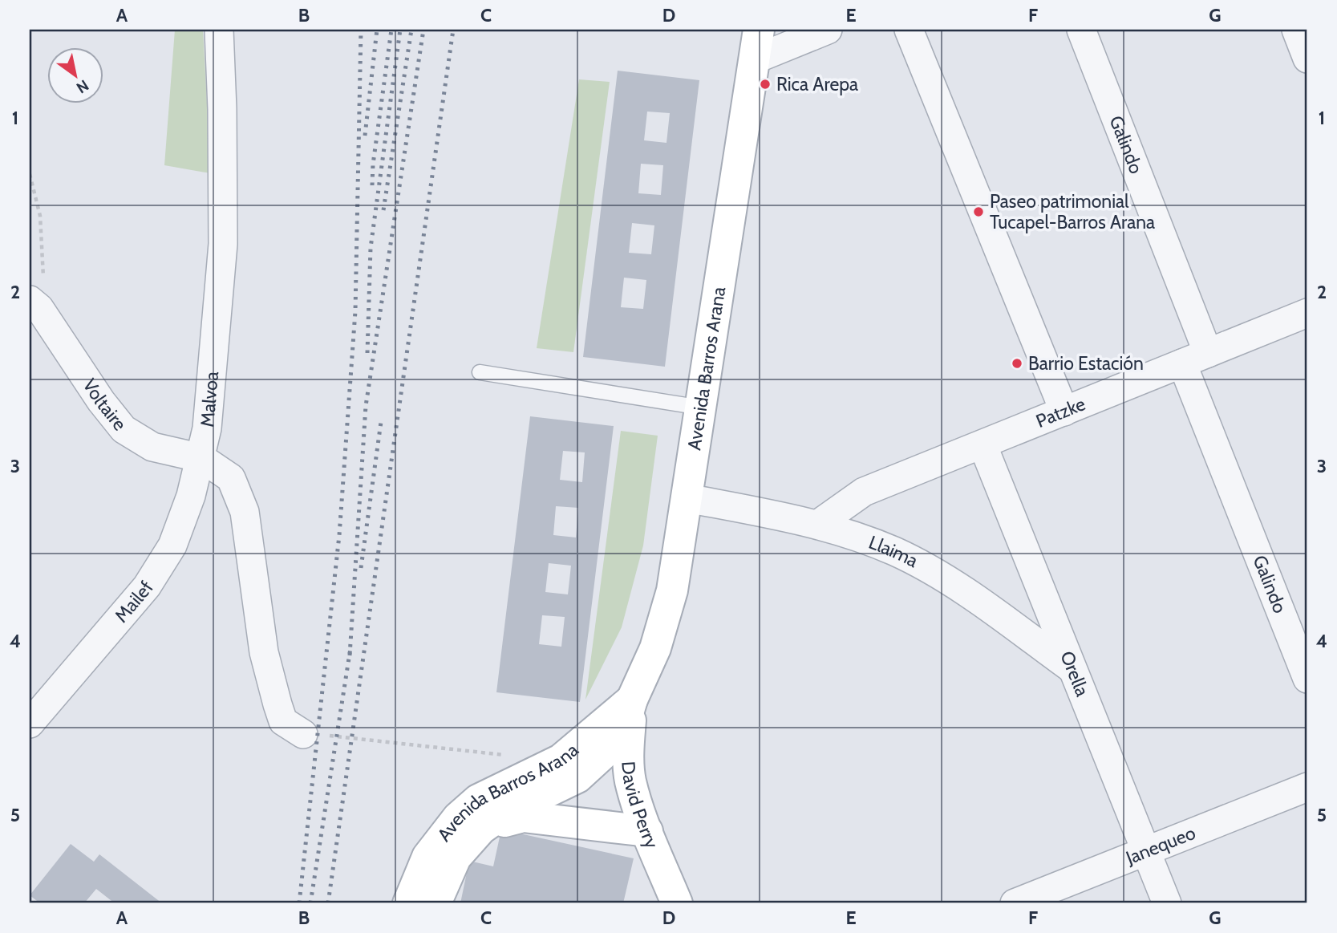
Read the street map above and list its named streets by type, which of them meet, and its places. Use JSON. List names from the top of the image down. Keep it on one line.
{"streets":{"main road":["Avenida Barros Arana","David Perry"],"street":["Galindo","Malvoa","Voltaire","Patzke","Llaima","Mailef","Orella","Janequeo"]},"crossings":[["Galindo","Patzke"],["Avenida Barros Arana","Llaima"],["Avenida Barros Arana","David Perry"],["Malvoa","Voltaire"],["Malvoa","Mailef"],["Voltaire","Mailef"],["Patzke","Llaima"],["Patzke","Orella"],["Llaima","Orella"],["Orella","Janequeo"]],"places":["Rica Arepa","Paseo patrimonial Tucapel-Barros Arana","Barrio Estación"],"north":"bottom right","grid":{"columns":["A","B","C","D","E","F","G"],"rows":["1","2","3","4","5"]}}
